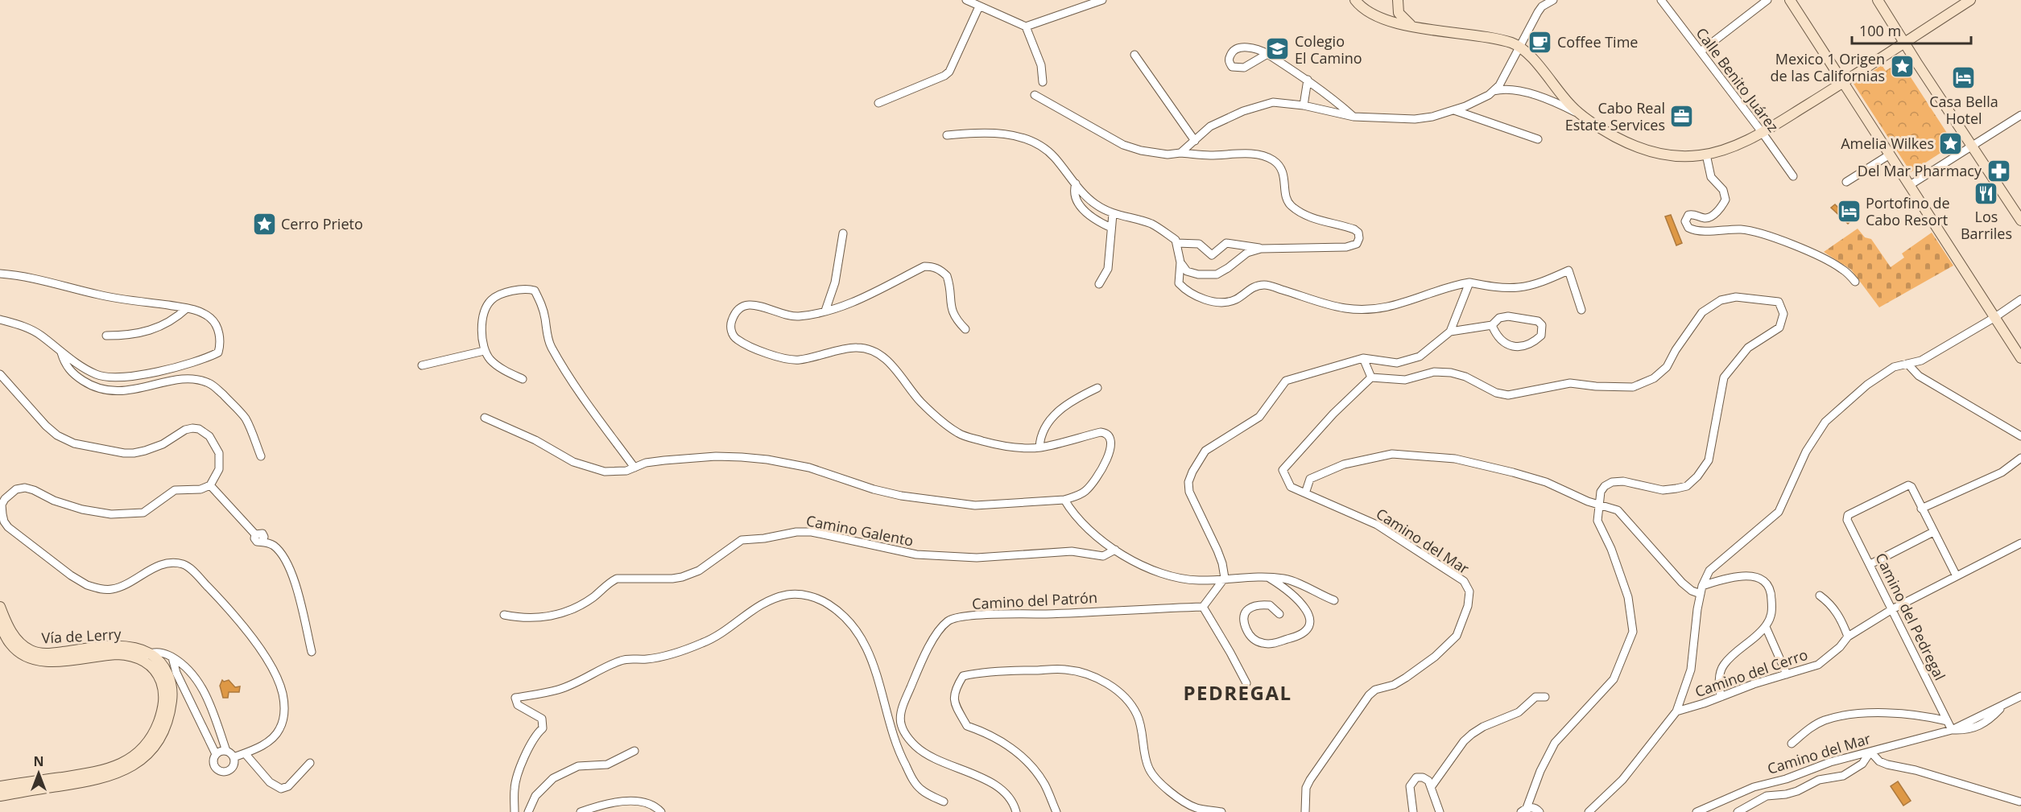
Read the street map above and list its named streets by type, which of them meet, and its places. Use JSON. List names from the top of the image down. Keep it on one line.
{"streets":{"street":["Calle Benito Juárez","Camino Galento","Camino del Mar","Camino del Patrón","Camino del Pedregal","Vía de Lerry","Camino del Cerro"]},"crossings":[["Camino del Mar","Camino del Pedregal"],["Camino del Pedregal","Camino del Cerro"]],"districts":["PEDREGAL"],"places":{"cafe":["Coffee Time"],"school or university":["Colegio El Camino"],"place":["Mexico 1 Origen de las Californias","Amelia Wilkes","Cerro Prieto"],"hotel":["Casa Bella Hotel","Portofino de Cabo Resort"],"office":["Cabo Real Estate Services"],"pharmacy":["Del Mar Pharmacy"],"restaurant":["Los Barriles"]},"scale_bar":"100 m","north":"top"}
